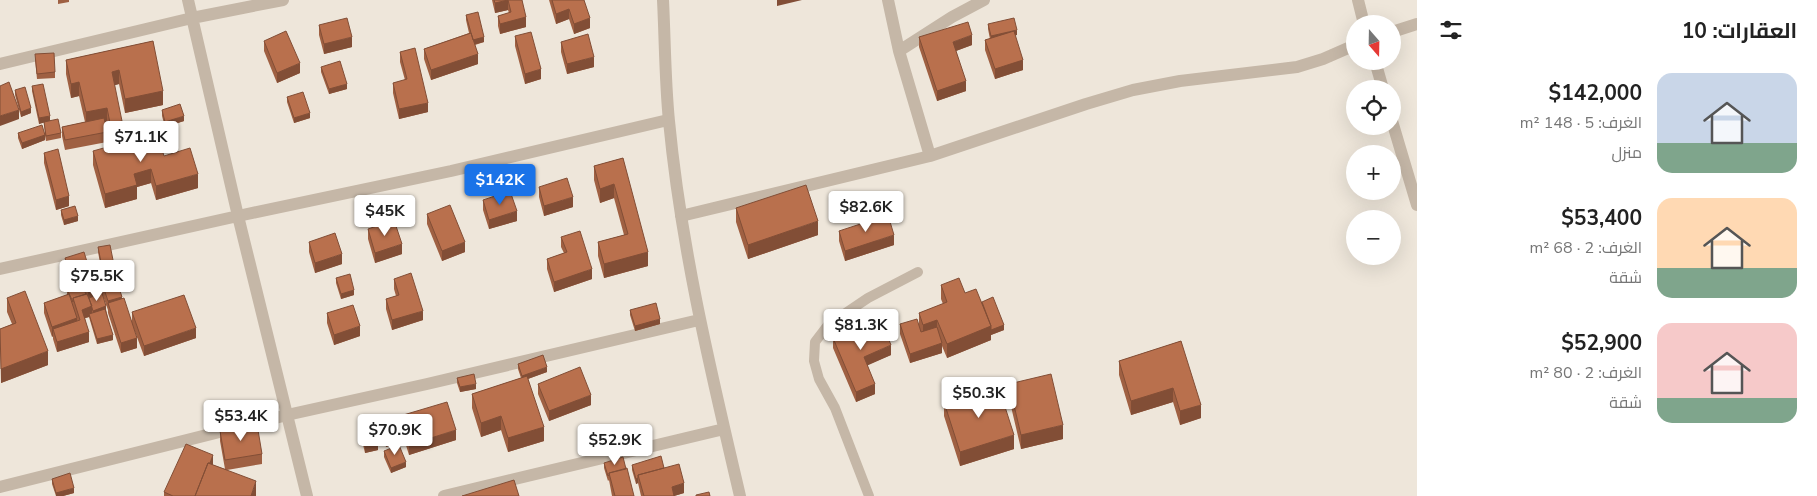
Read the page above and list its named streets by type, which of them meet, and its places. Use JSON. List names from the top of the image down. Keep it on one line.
{"north":"bottom","page":{"heading":"العقارات: 10","map_buttons":["+","−"],"list":[{"name":"$142,000","note":"الغرف: 5 · 148 m² · منزل"},{"name":"$53,400","note":"الغرف: 2 · 68 m² · شقة"},{"name":"$52,900","note":"الغرف: 2 · 80 m² · شقة"}],"price":["$71.1K","$142K","$82.6K","$45K","$75.5K","$81.3K","$50.3K","$53.4K","$70.9K","$52.9K"]}}
